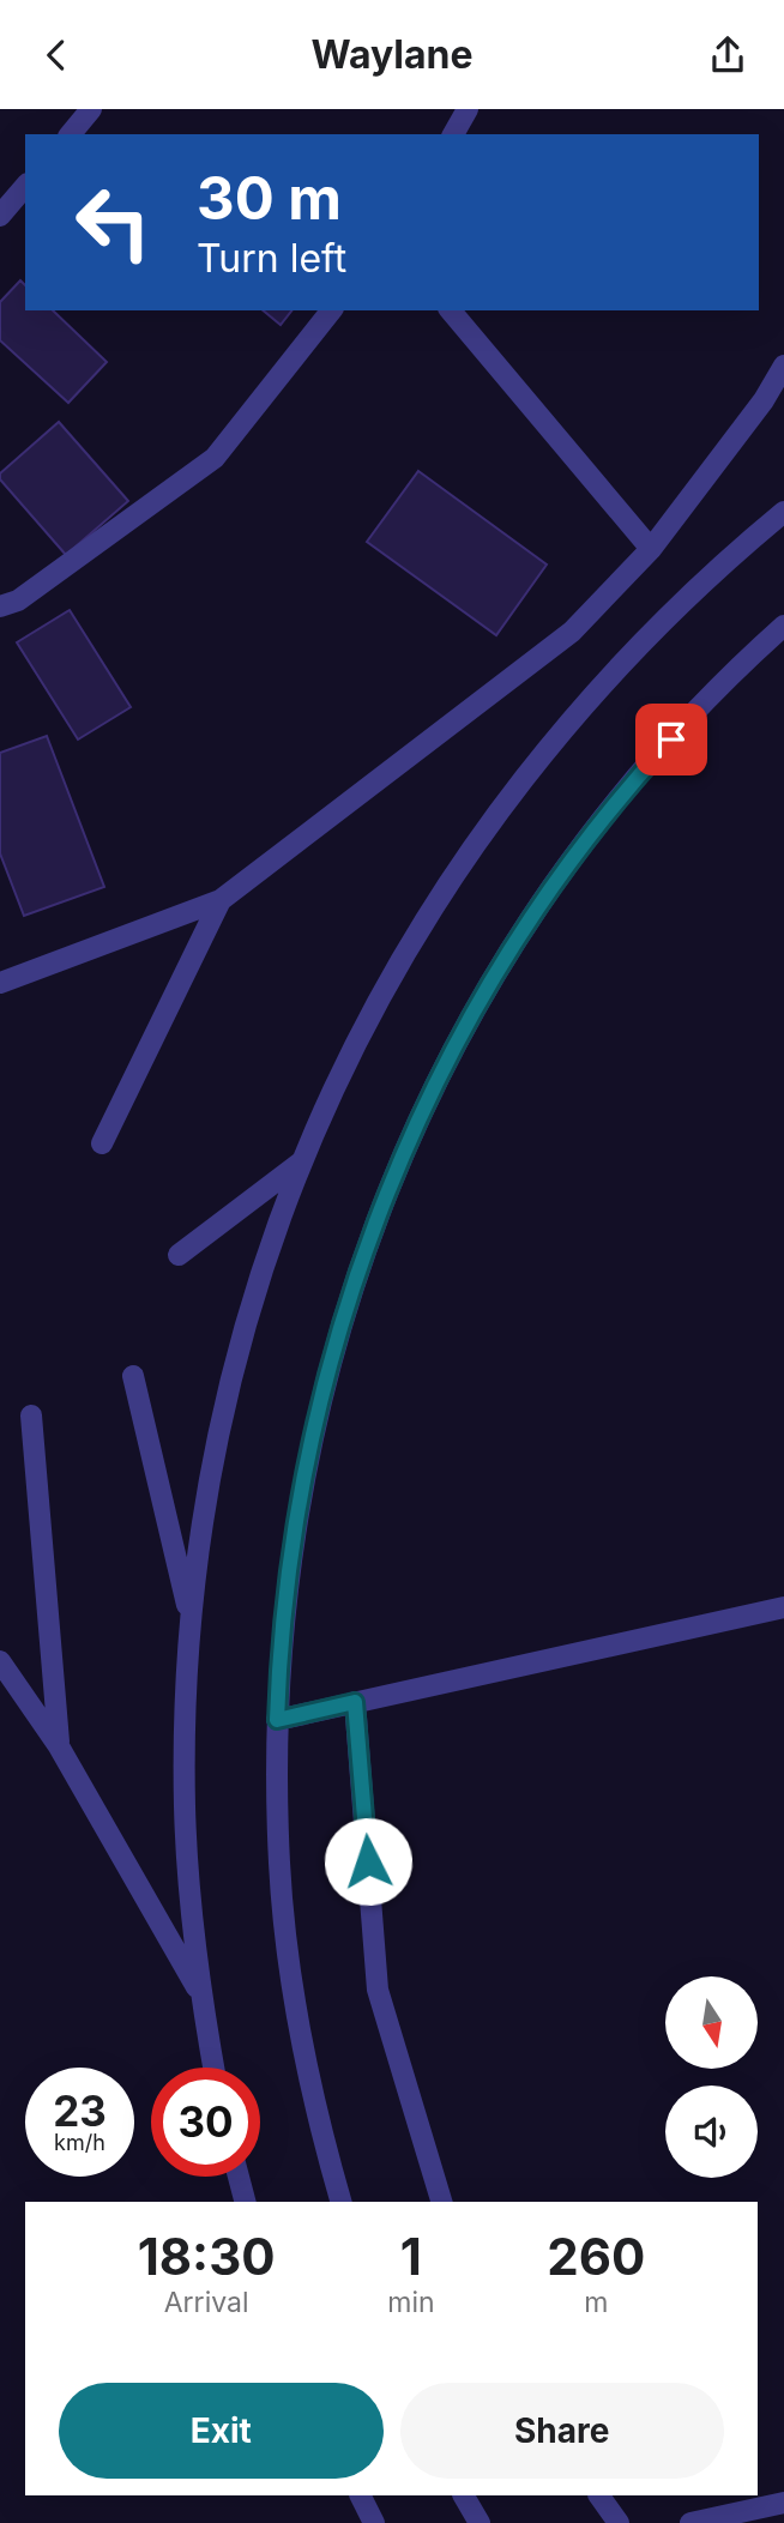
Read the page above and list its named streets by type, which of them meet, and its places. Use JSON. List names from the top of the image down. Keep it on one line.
{"north":"bottom","page":{"header":"Waylane","turn":["30 m","Turn left"],"speed":"23 km/h","limit":"30","eta":["18:30","Arrival","1","min","260","m"],"buttons":["Exit","Share"]}}
